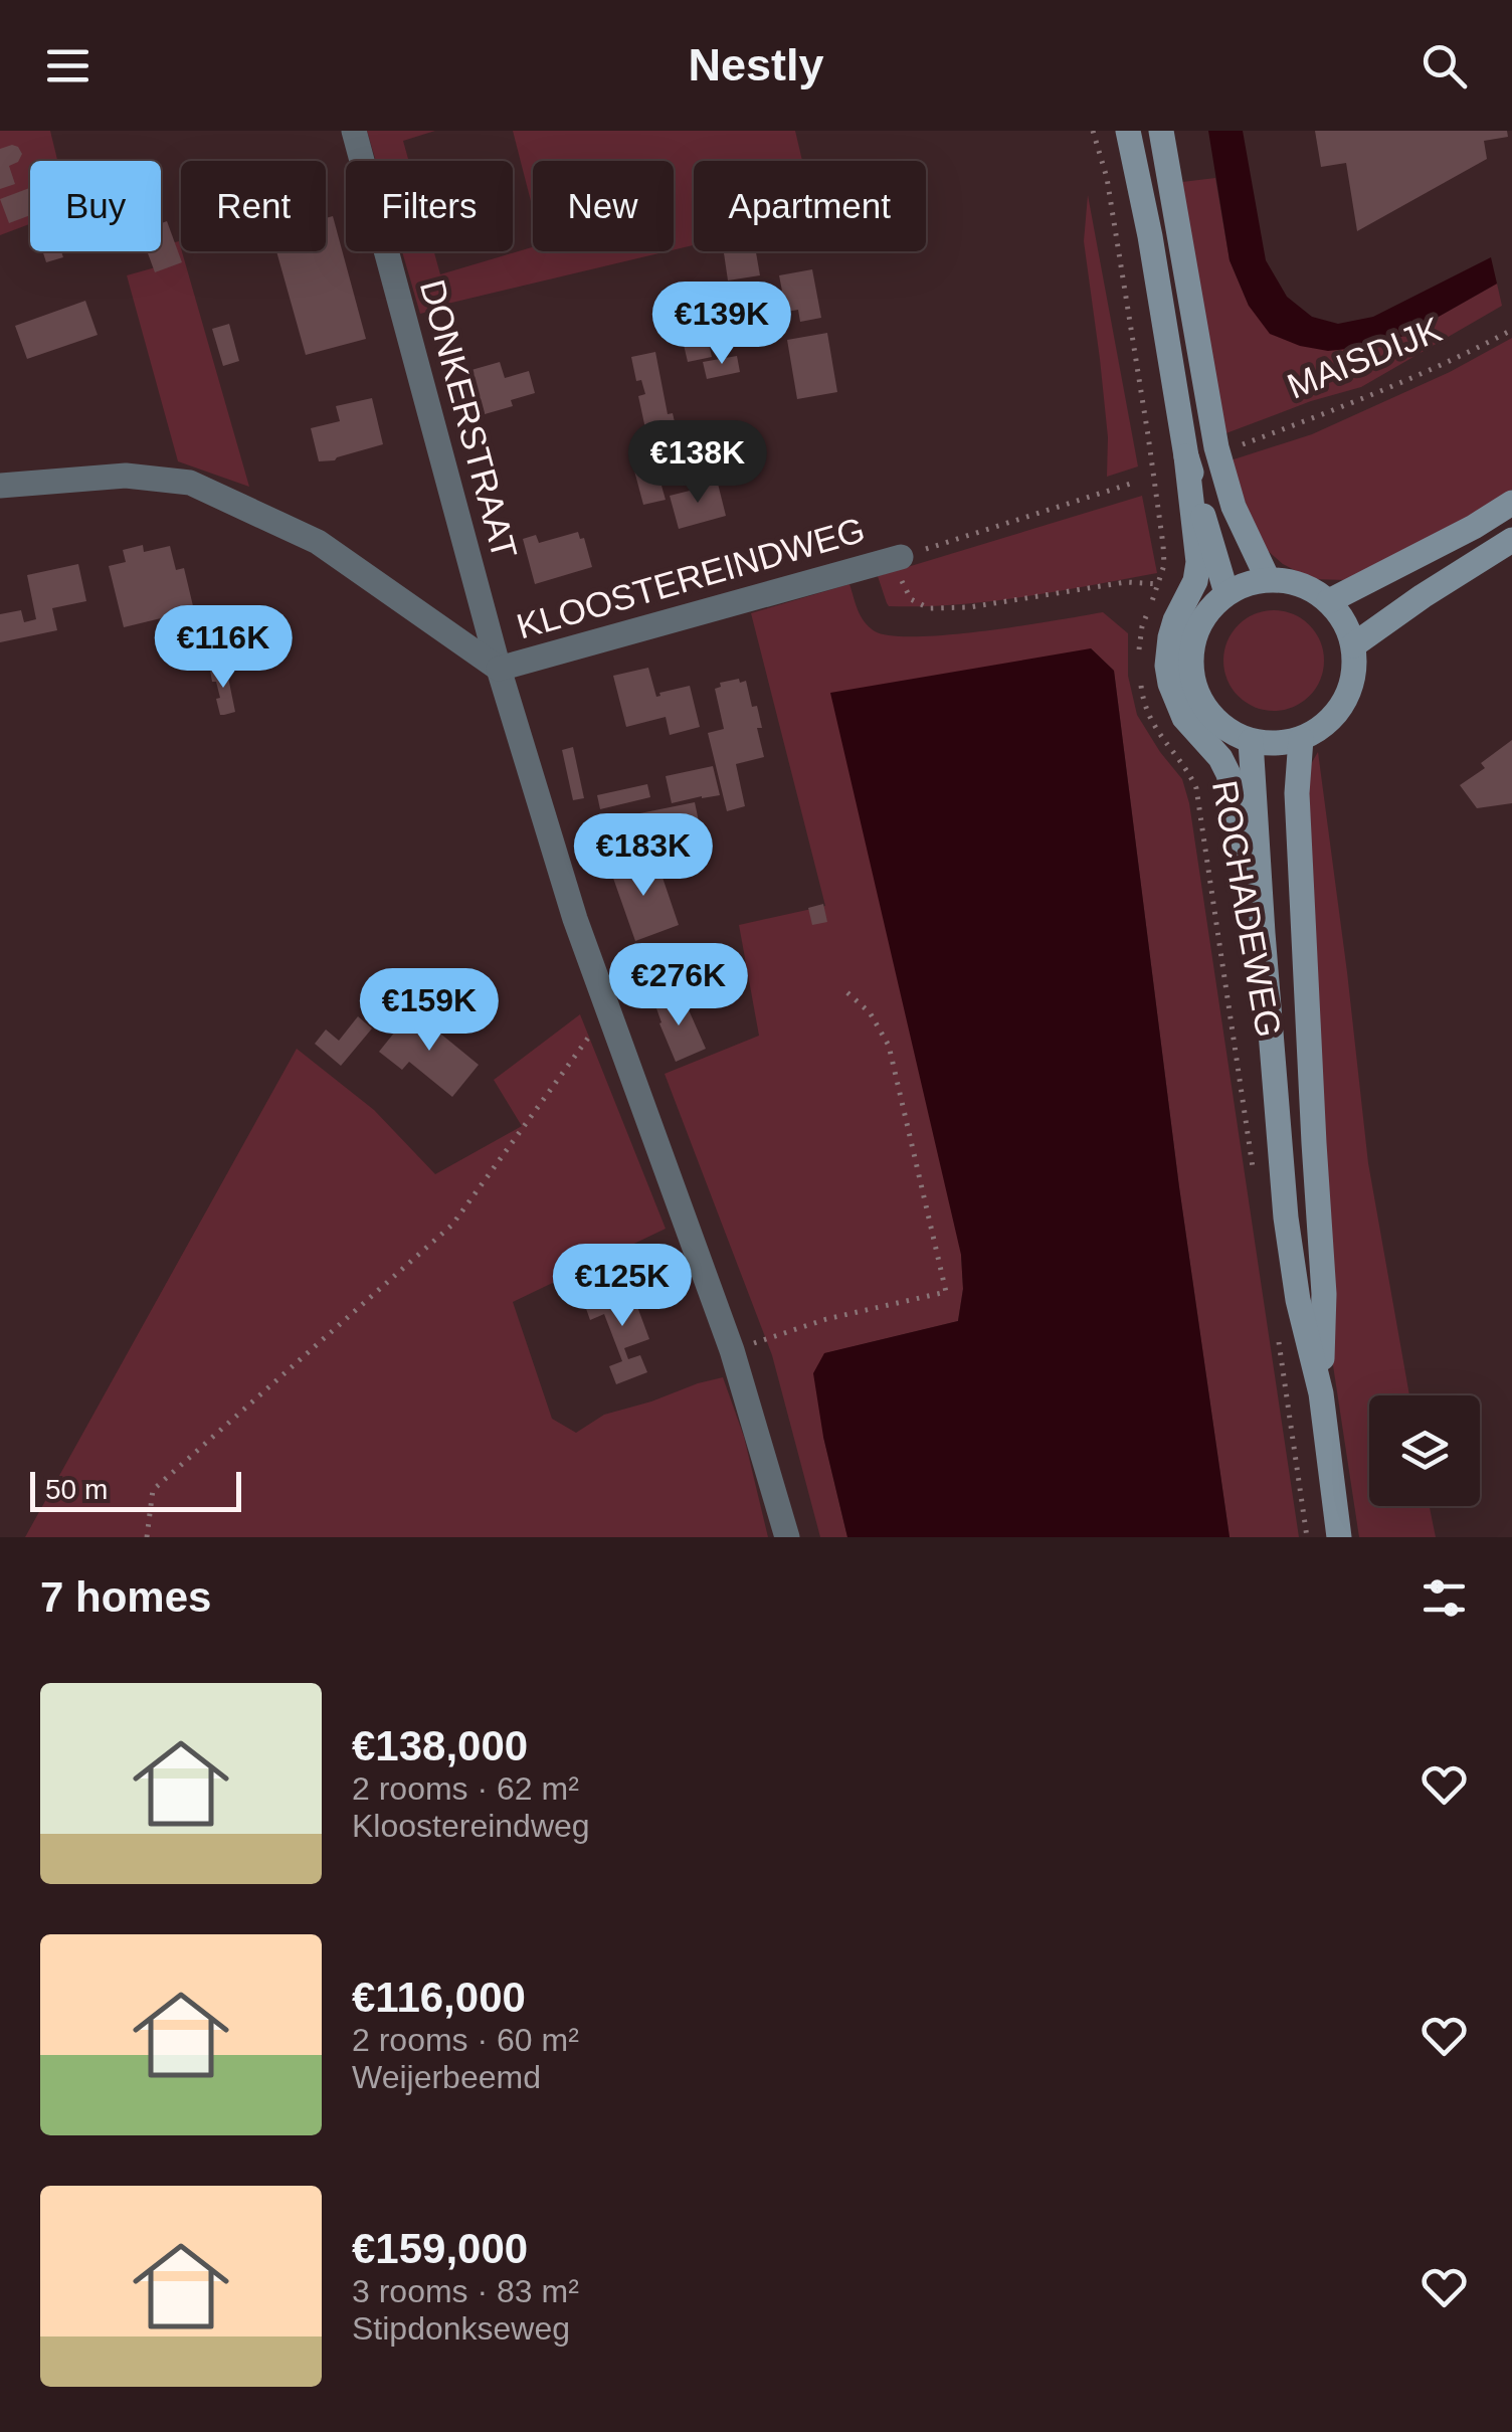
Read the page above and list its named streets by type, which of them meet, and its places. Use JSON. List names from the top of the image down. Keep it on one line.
{"streets":{"main road":["ROCHADEWEG"],"street":["DONKERSTRAAT","KLOOSTEREINDWEG"],"path":["MAISDIJK"]},"crossings":[["DONKERSTRAAT","KLOOSTEREINDWEG"]],"scale_bar":"50 m","page":{"header":"Nestly","chip":["Buy","Rent","Filters","New","Apartment"],"price":["€139K","€138K","€116K","€183K","€276K","€159K","€125K"],"scale":"50 m","heading":"7 homes","list":[{"name":"€138,000","note":"2 rooms · 62 m² · Kloostereindweg"},{"name":"€116,000","note":"2 rooms · 60 m² · Weijerbeemd"},{"name":"€159,000","note":"3 rooms · 83 m² · Stipdonkseweg"}]}}
